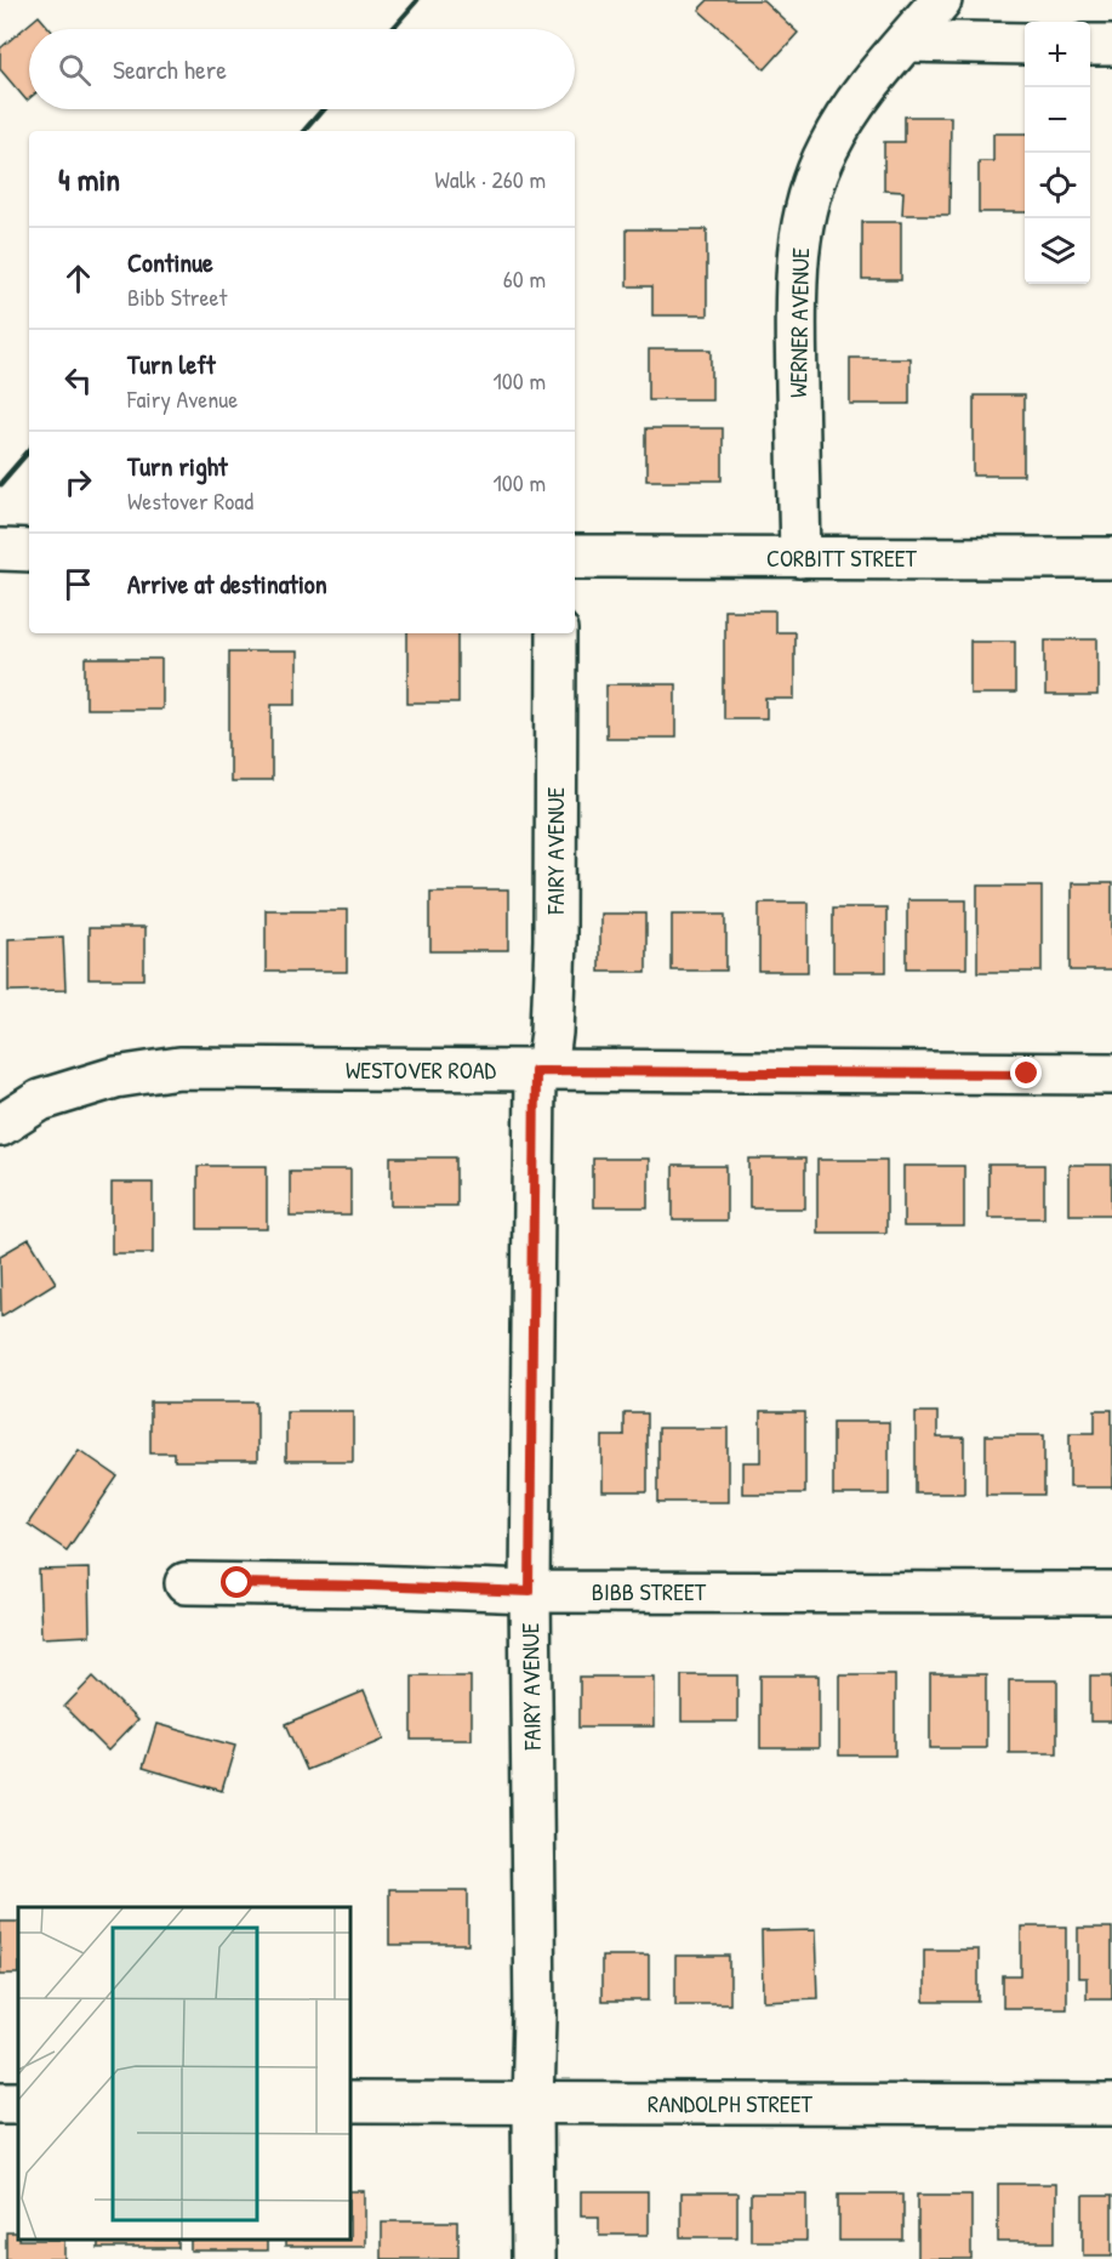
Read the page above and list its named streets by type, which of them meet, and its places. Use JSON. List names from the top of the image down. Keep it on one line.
{"streets":{"street":["WERNER AVENUE","CORBITT STREET","FAIRY AVENUE","WESTOVER ROAD","BIBB STREET","RANDOLPH STREET"]},"crossings":[["WERNER AVENUE","CORBITT STREET"],["FAIRY AVENUE","WESTOVER ROAD"],["FAIRY AVENUE","BIBB STREET"],["FAIRY AVENUE","RANDOLPH STREET"]],"page":{"map_buttons":["+","−"],"search":"Search here","heading":["4 min","Walk · 260 m"],"list":[["Continue","Bibb Street","60 m"],["Turn left","Fairy Avenue","100 m"],["Turn right","Westover Road","100 m"],"Arrive at destination"]}}
